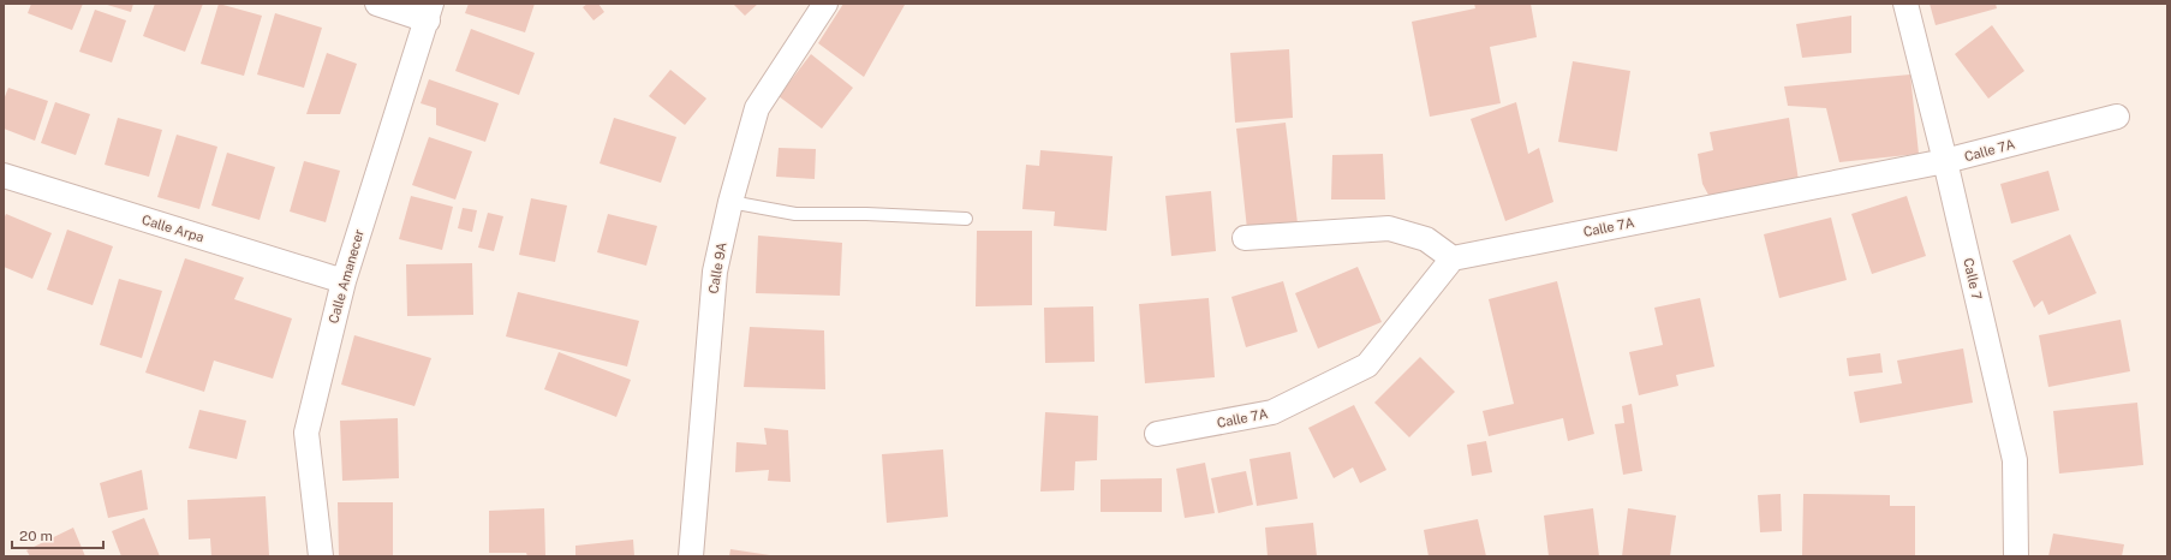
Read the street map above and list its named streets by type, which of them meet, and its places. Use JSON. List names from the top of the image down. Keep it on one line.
{"streets":{"street":["Calle 7A","Calle Arpa","Calle 9A","Calle Amanecer","Calle 7"]},"crossings":[["Calle 7A","Calle 7"],["Calle Arpa","Calle Amanecer"]],"scale_bar":"20 m"}
